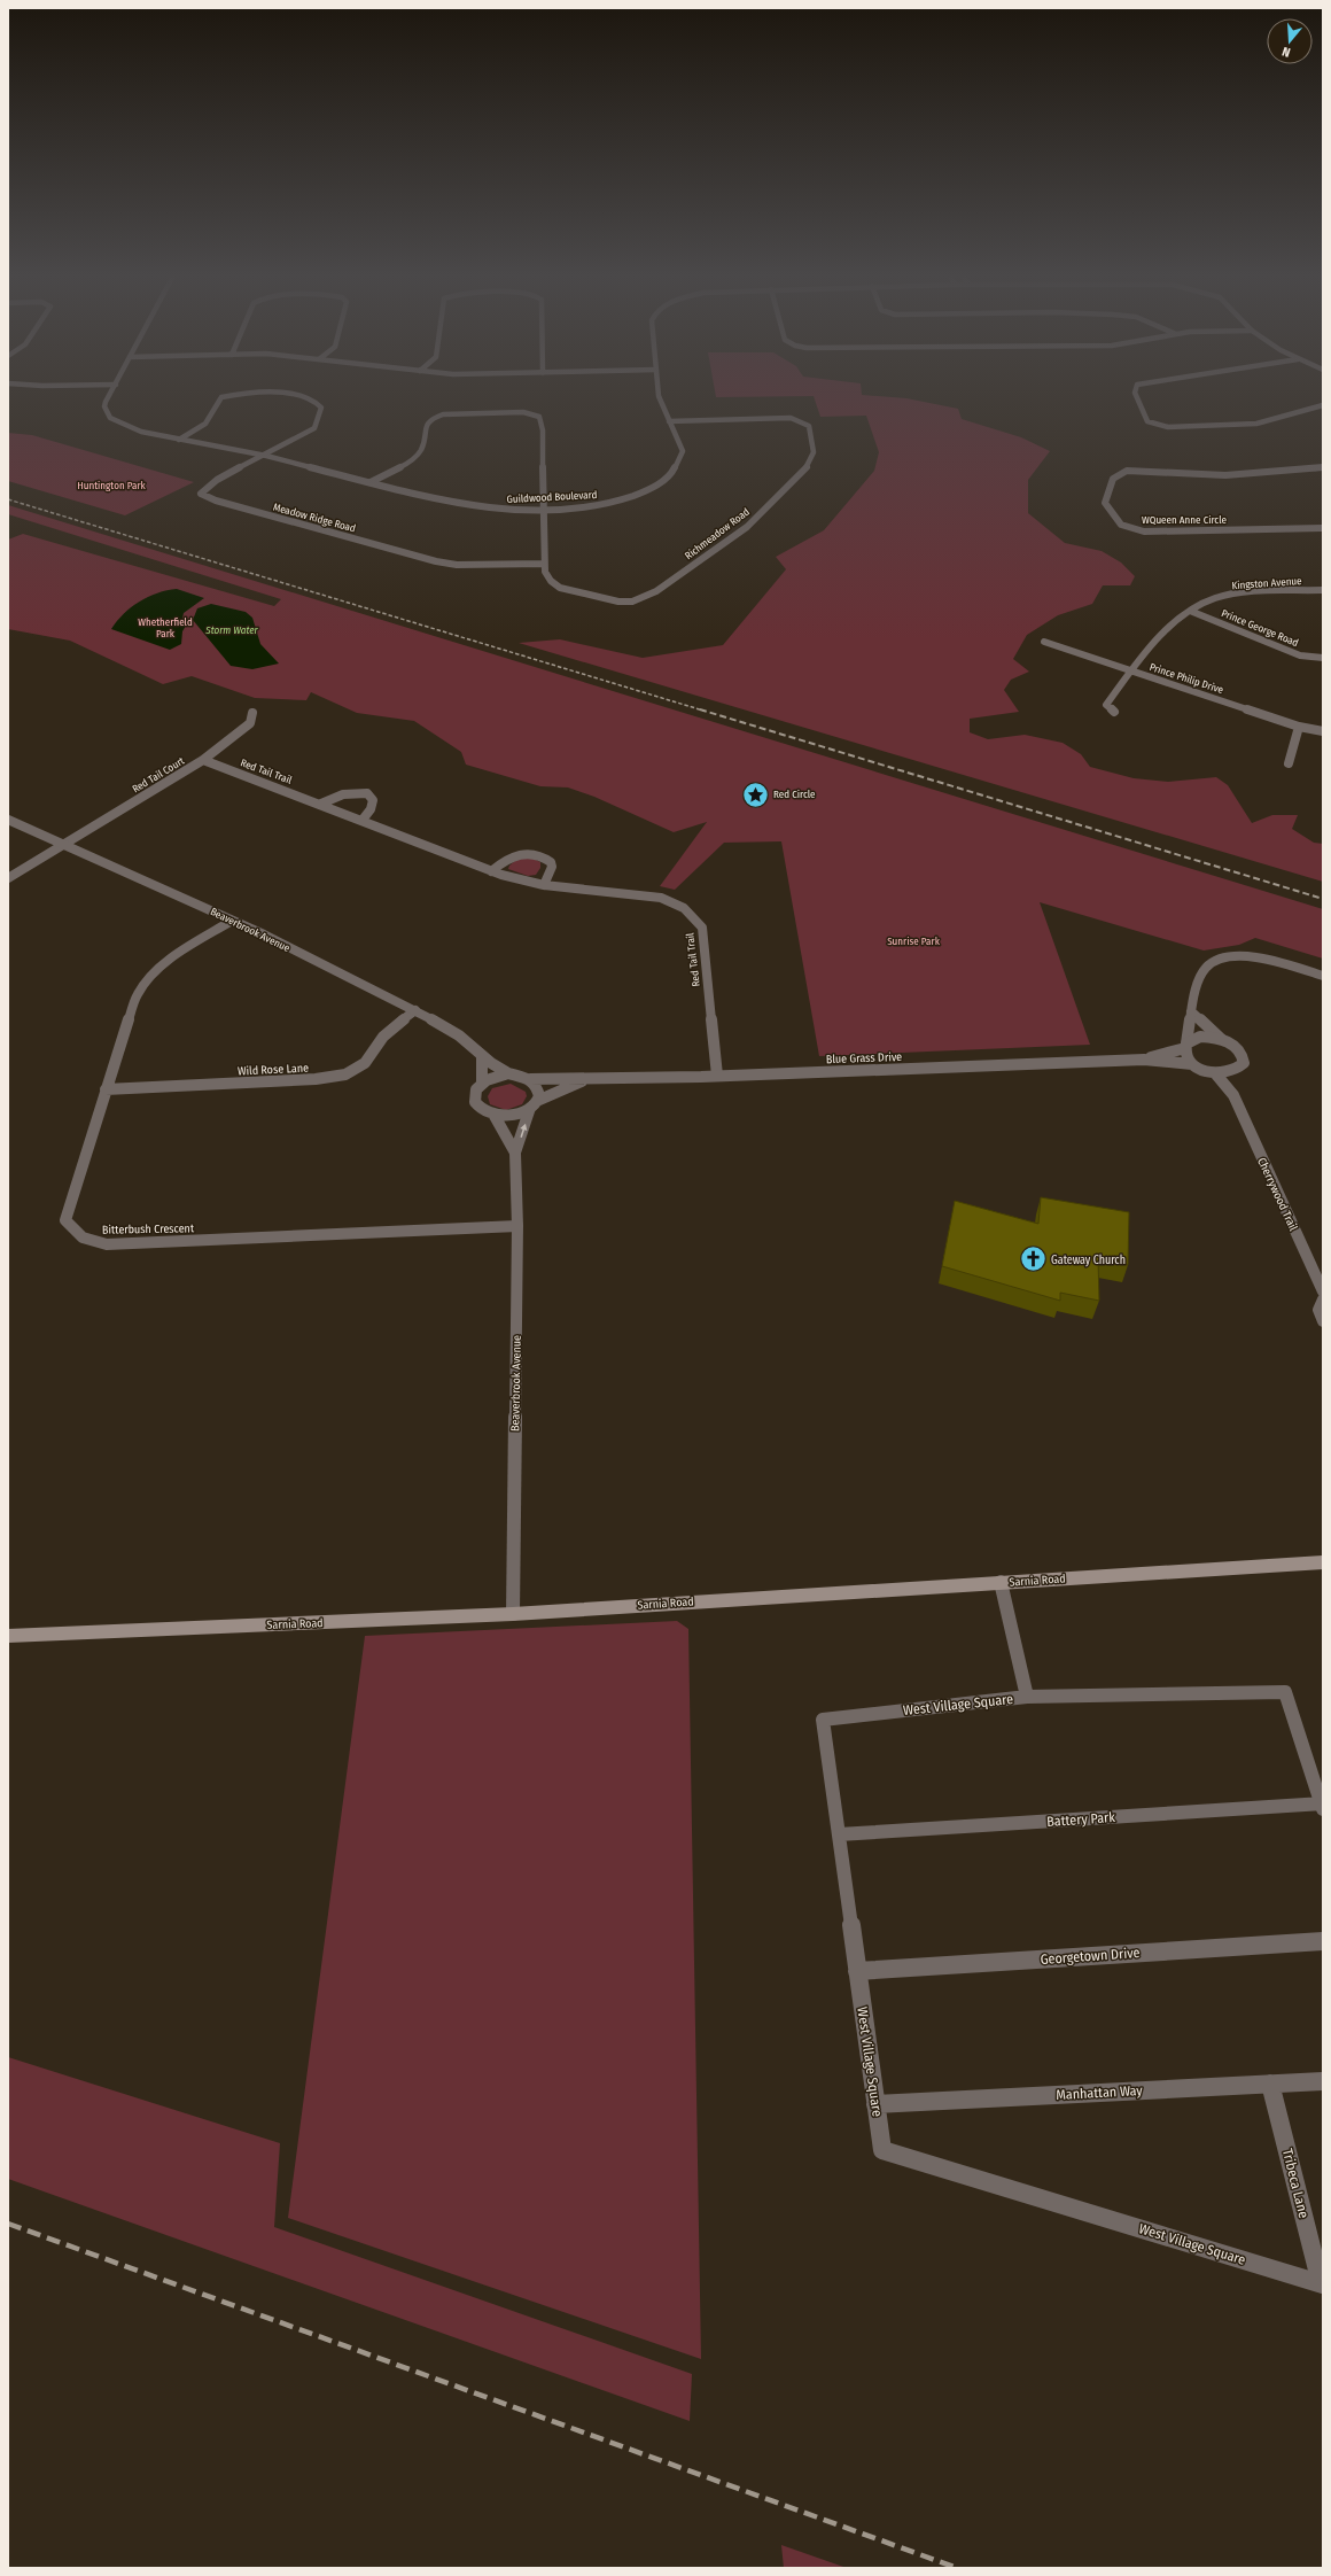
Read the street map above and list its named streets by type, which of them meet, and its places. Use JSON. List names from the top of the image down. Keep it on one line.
{"streets":{"main road":["Sarnia Road"],"street":["Guildwood Boulevard","Meadow Ridge Road","WQueen Anne Circle","Richmeadow Road","Kingston Avenue","Prince George Road","Prince Philip Drive","Red Tail Trail","Red Tail Court","Beaverbrook Avenue","Blue Grass Drive","Wild Rose Lane","Cherrywood Trail","Bitterbush Crescent","West Village Square","Battery Park","Georgetown Drive","Manhattan Way","Tribeca Lane"]},"crossings":[["Guildwood Boulevard","Meadow Ridge Road"],["Guildwood Boulevard","Richmeadow Road"],["Meadow Ridge Road","Richmeadow Road"],["Kingston Avenue","Prince George Road"],["Kingston Avenue","Prince Philip Drive"],["Red Tail Trail","Red Tail Court"],["Red Tail Trail","Blue Grass Drive"],["Red Tail Court","Beaverbrook Avenue"],["Beaverbrook Avenue","Blue Grass Drive"],["Beaverbrook Avenue","Wild Rose Lane"],["Beaverbrook Avenue","Bitterbush Crescent"],["Beaverbrook Avenue","Sarnia Road"],["Blue Grass Drive","Cherrywood Trail"],["Wild Rose Lane","Bitterbush Crescent"],["Sarnia Road","West Village Square"],["West Village Square","Battery Park"],["West Village Square","Georgetown Drive"],["West Village Square","Manhattan Way"],["West Village Square","Tribeca Lane"],["Manhattan Way","Tribeca Lane"]],"water":["Storm Water"],"parks":["Huntington Park","Whetherfield Park","Sunrise Park"],"places":{"place":["Red Circle"],"church":["Gateway Church"]},"north":"bottom"}
